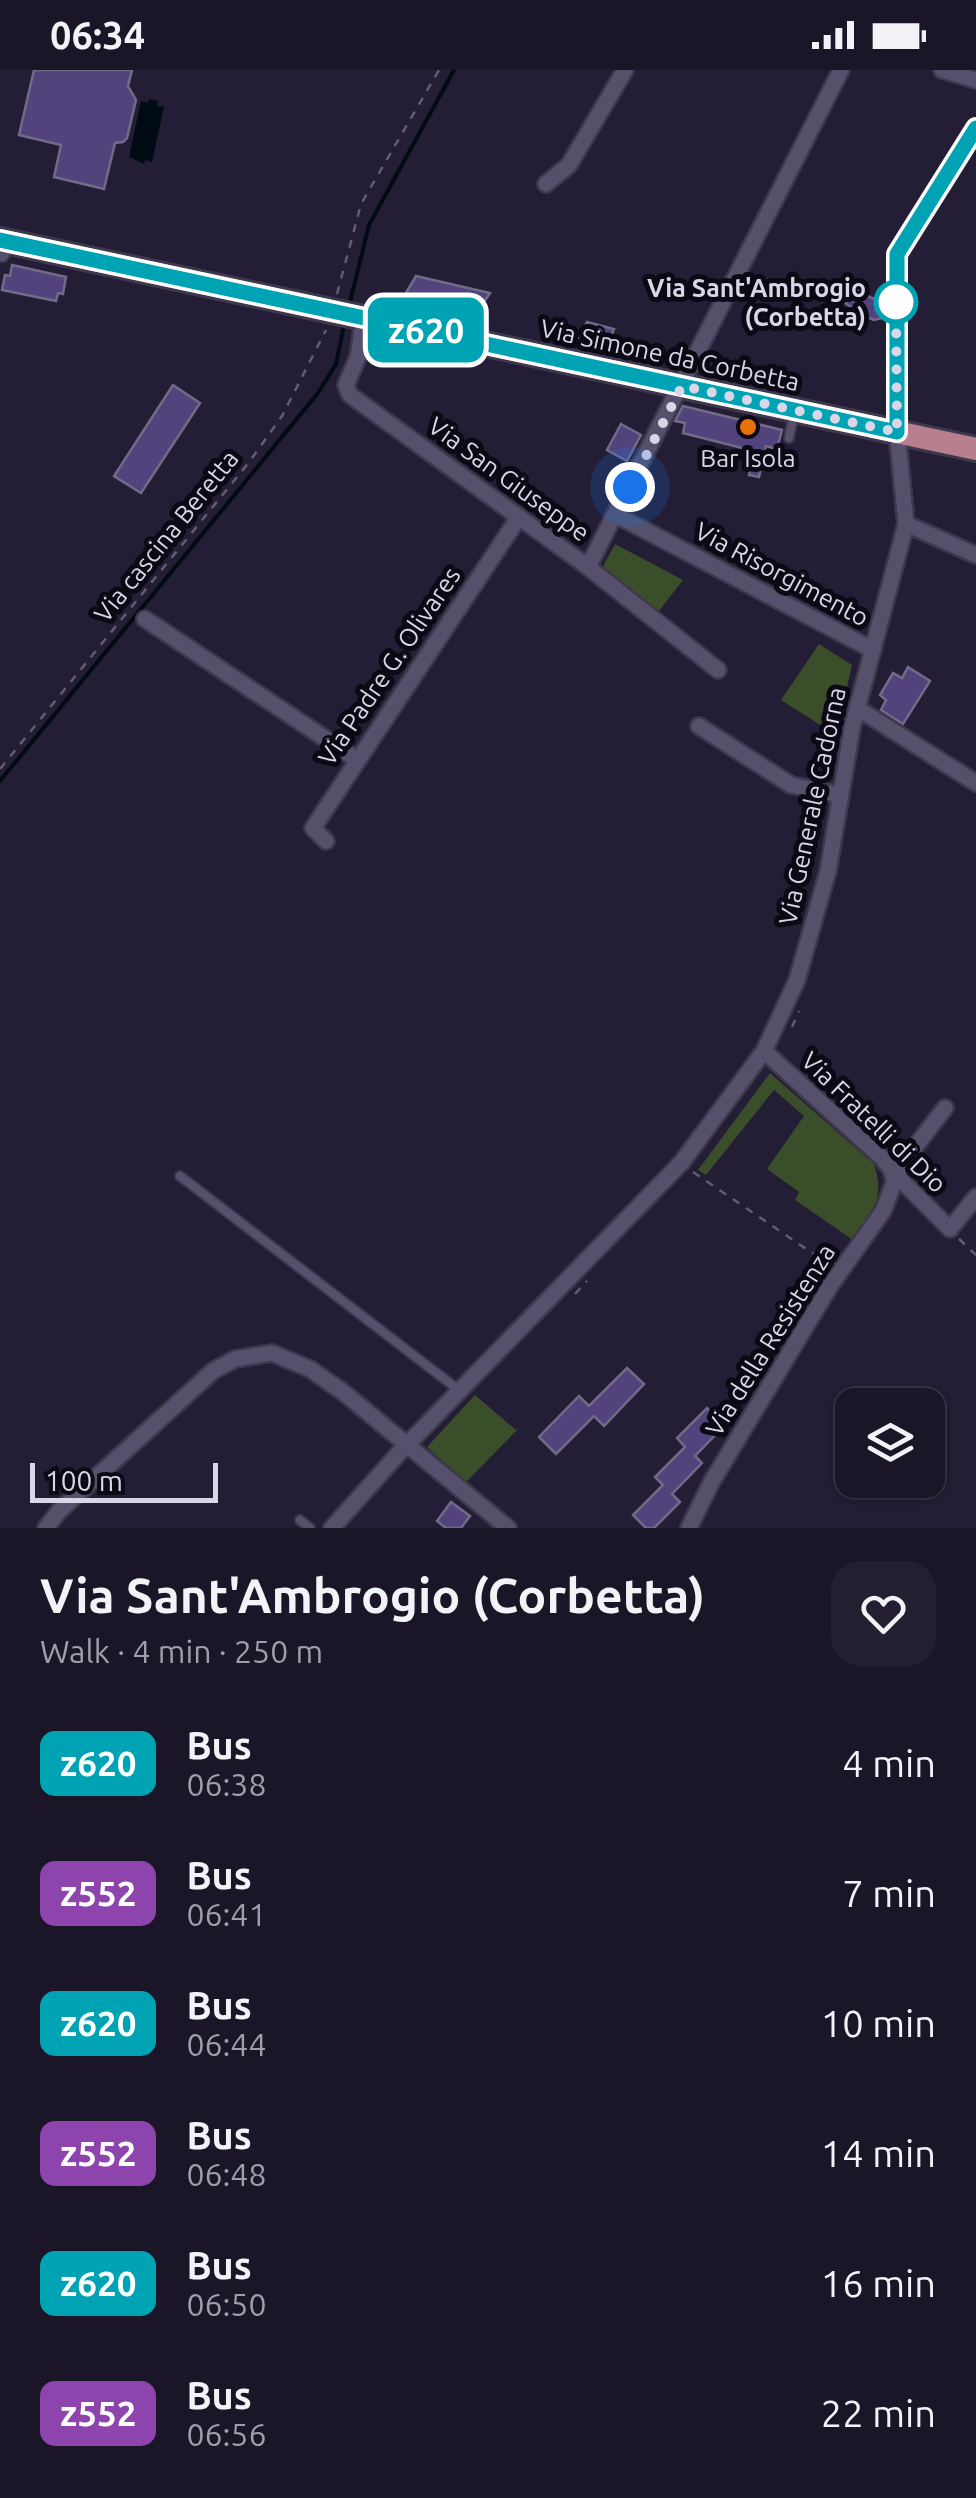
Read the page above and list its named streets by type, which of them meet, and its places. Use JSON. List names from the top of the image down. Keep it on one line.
{"streets":{"main road":["Via Simone da Corbetta"],"street":["Via San Giuseppe","Via Risorgimento","Via Padre G. Olivares","Via Generale Cadorna","Via Fratelli di Dio","Via della Resistenza"],"path":["Via cascina Beretta"]},"crossings":[["Via Simone da Corbetta","Via San Giuseppe"],["Via Simone da Corbetta","Via cascina Beretta"],["Via Simone da Corbetta","Via Generale Cadorna"],["Via San Giuseppe","Via Risorgimento"],["Via San Giuseppe","Via Padre G. Olivares"],["Via Risorgimento","Via Generale Cadorna"],["Via Generale Cadorna","Via Fratelli di Dio"],["Via Fratelli di Dio","Via della Resistenza"]],"places":["Via Sant'Ambrogio (Corbetta)","Bar Isola"],"lines":["bus line z620"],"scale_bar":"100 m","page":{"status":"06:34","on_map":"z620","scale":"100 m","heading":["Via Sant'Ambrogio (Corbetta)","Walk · 4 min · 250 m"],"list":[{"mark":"z620","name":"Bus","note":"06:38","value":"4 min"},{"mark":"z552","name":"Bus","note":"06:41","value":"7 min"},{"mark":"z620","name":"Bus","note":"06:44","value":"10 min"},{"mark":"z552","name":"Bus","note":"06:48","value":"14 min"},{"mark":"z620","name":"Bus","note":"06:50","value":"16 min"},{"mark":"z552","name":"Bus","note":"06:56","value":"22 min"}]}}
